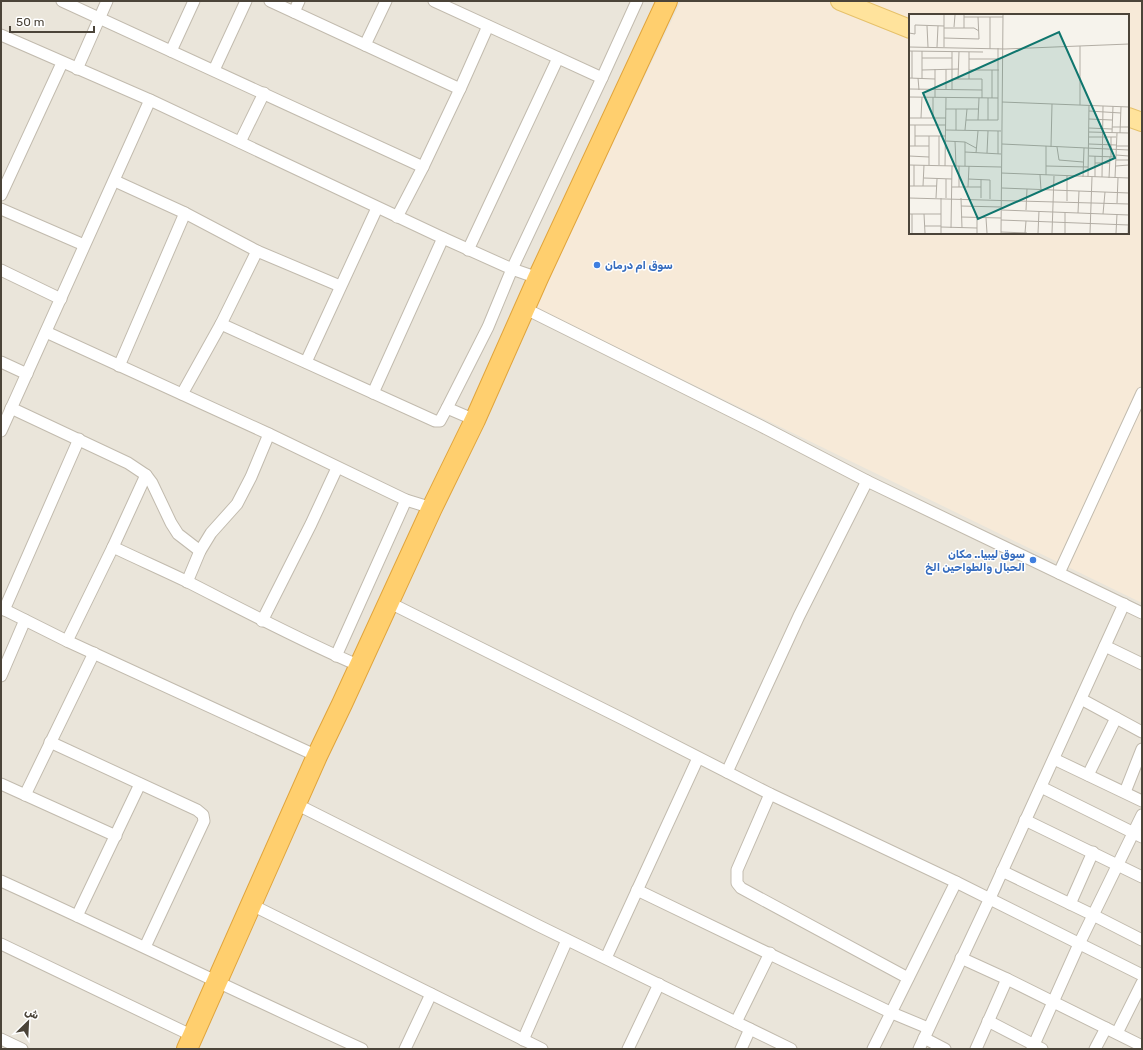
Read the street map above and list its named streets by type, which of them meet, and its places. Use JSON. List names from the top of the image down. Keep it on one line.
{"places":["سوق ام درمان","سوق ليبيا.. مكان الحبال والطواحين الخ"],"scale_bar":"50 m","north":"top right"}
